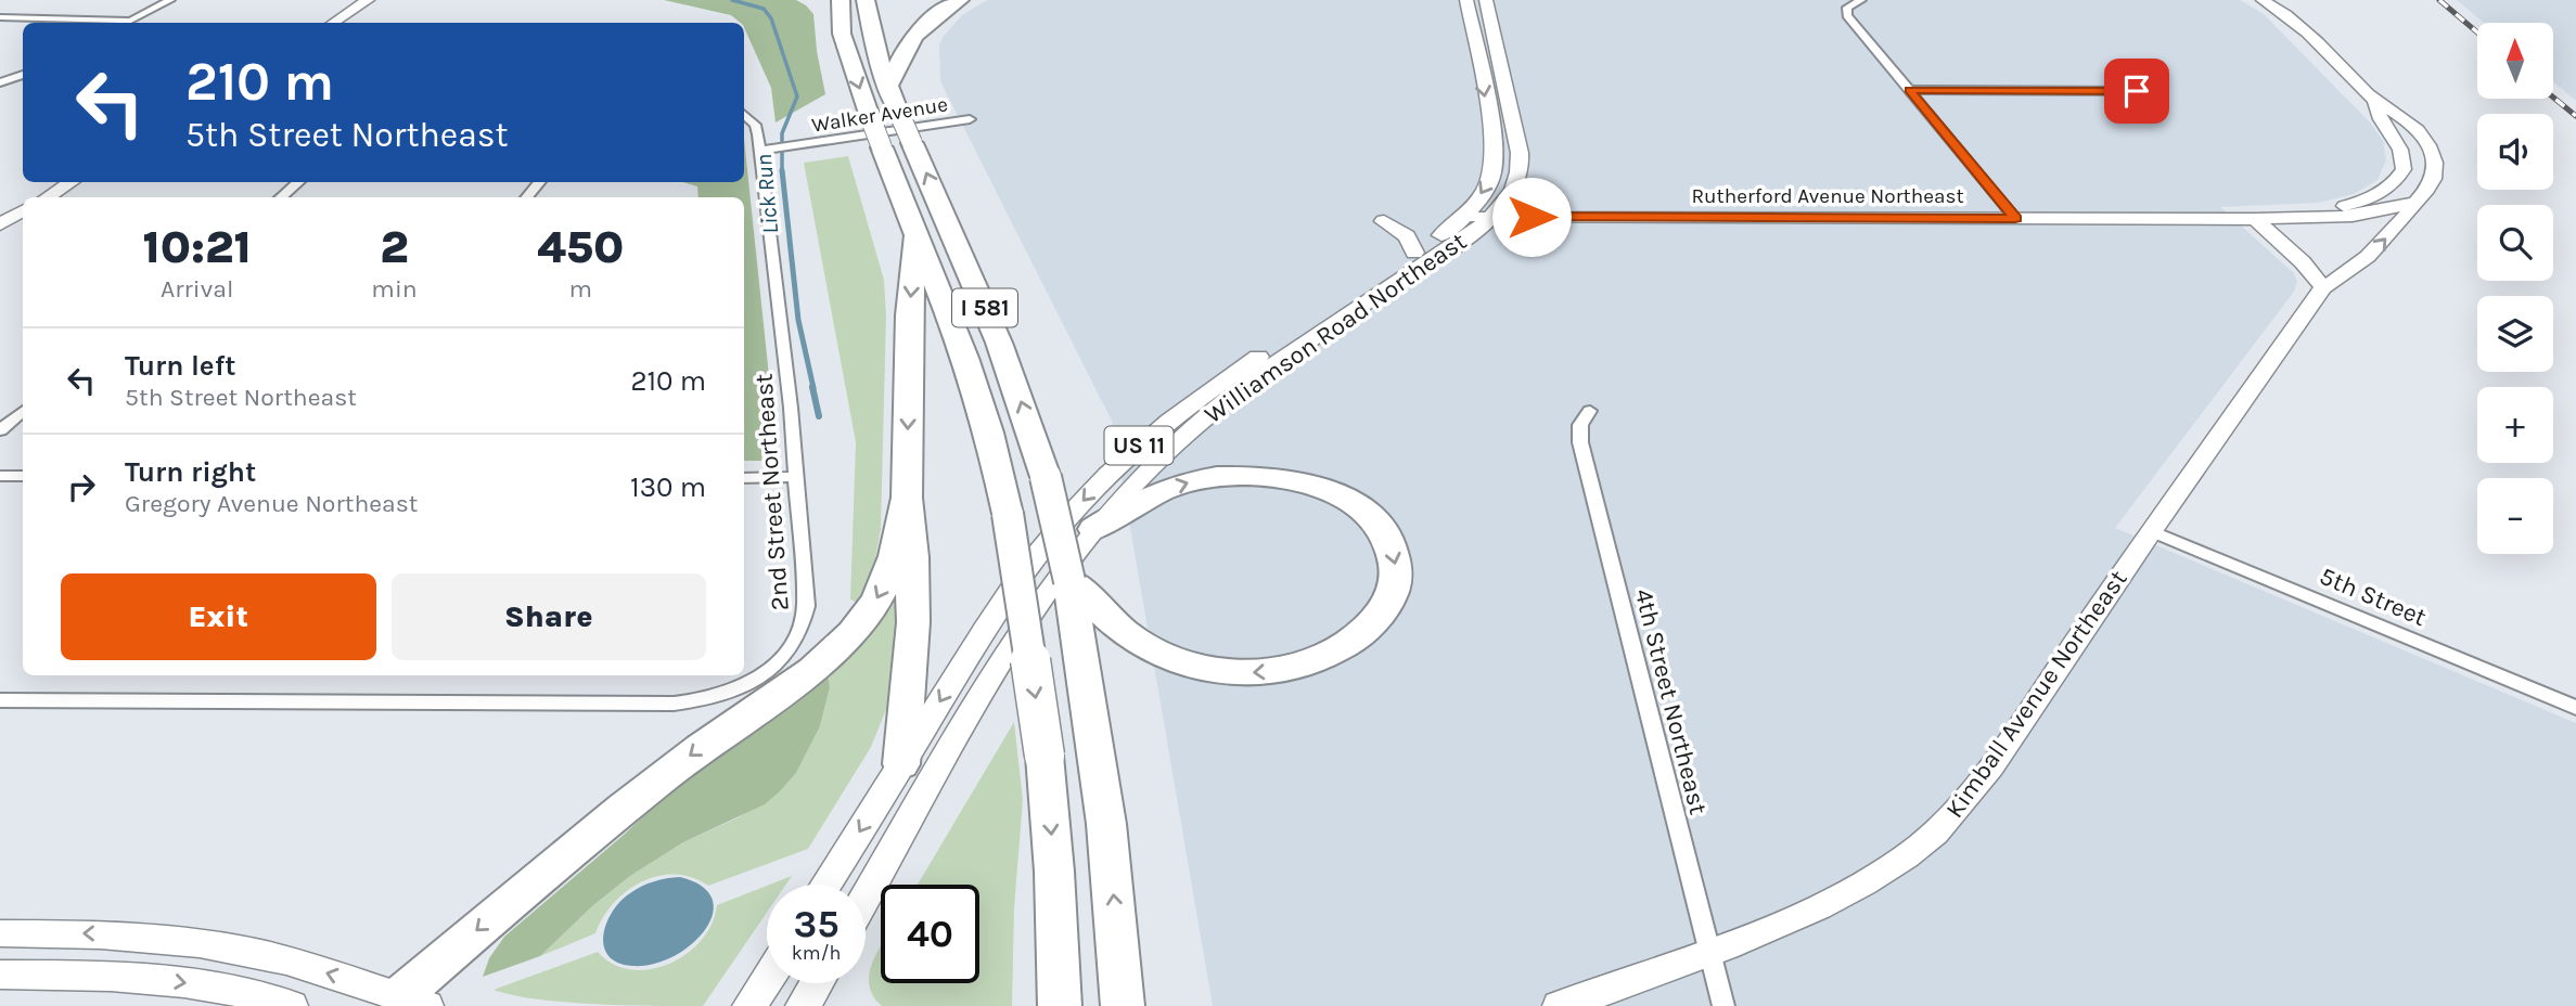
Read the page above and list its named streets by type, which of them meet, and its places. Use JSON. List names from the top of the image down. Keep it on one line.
{"streets":{"highway":["I 581"],"main road":["Rutherford Avenue Northeast","Williamson Road Northeast","US 11","Kimball Avenue Northeast"],"street":["Walker Avenue","2nd Street Northeast","5th Street","4th Street Northeast"]},"crossings":[["Walker Avenue","2nd Street Northeast"],["Rutherford Avenue Northeast","Williamson Road Northeast"],["Rutherford Avenue Northeast","Kimball Avenue Northeast"],["5th Street","Kimball Avenue Northeast"],["Kimball Avenue Northeast","4th Street Northeast"]],"water":["Lick Run"],"north":"top","page":{"map_buttons":["+","−"],"turn":["210 m","5th Street Northeast"],"eta":["10:21","Arrival","2","min","450","m"],"list":[{"name":"Turn left","note":"5th Street Northeast","value":"210 m"},{"name":"Turn right","note":"Gregory Avenue Northeast","value":"130 m"}],"buttons":["Exit","Share"],"speed":"35 km/h","limit":"40"}}
